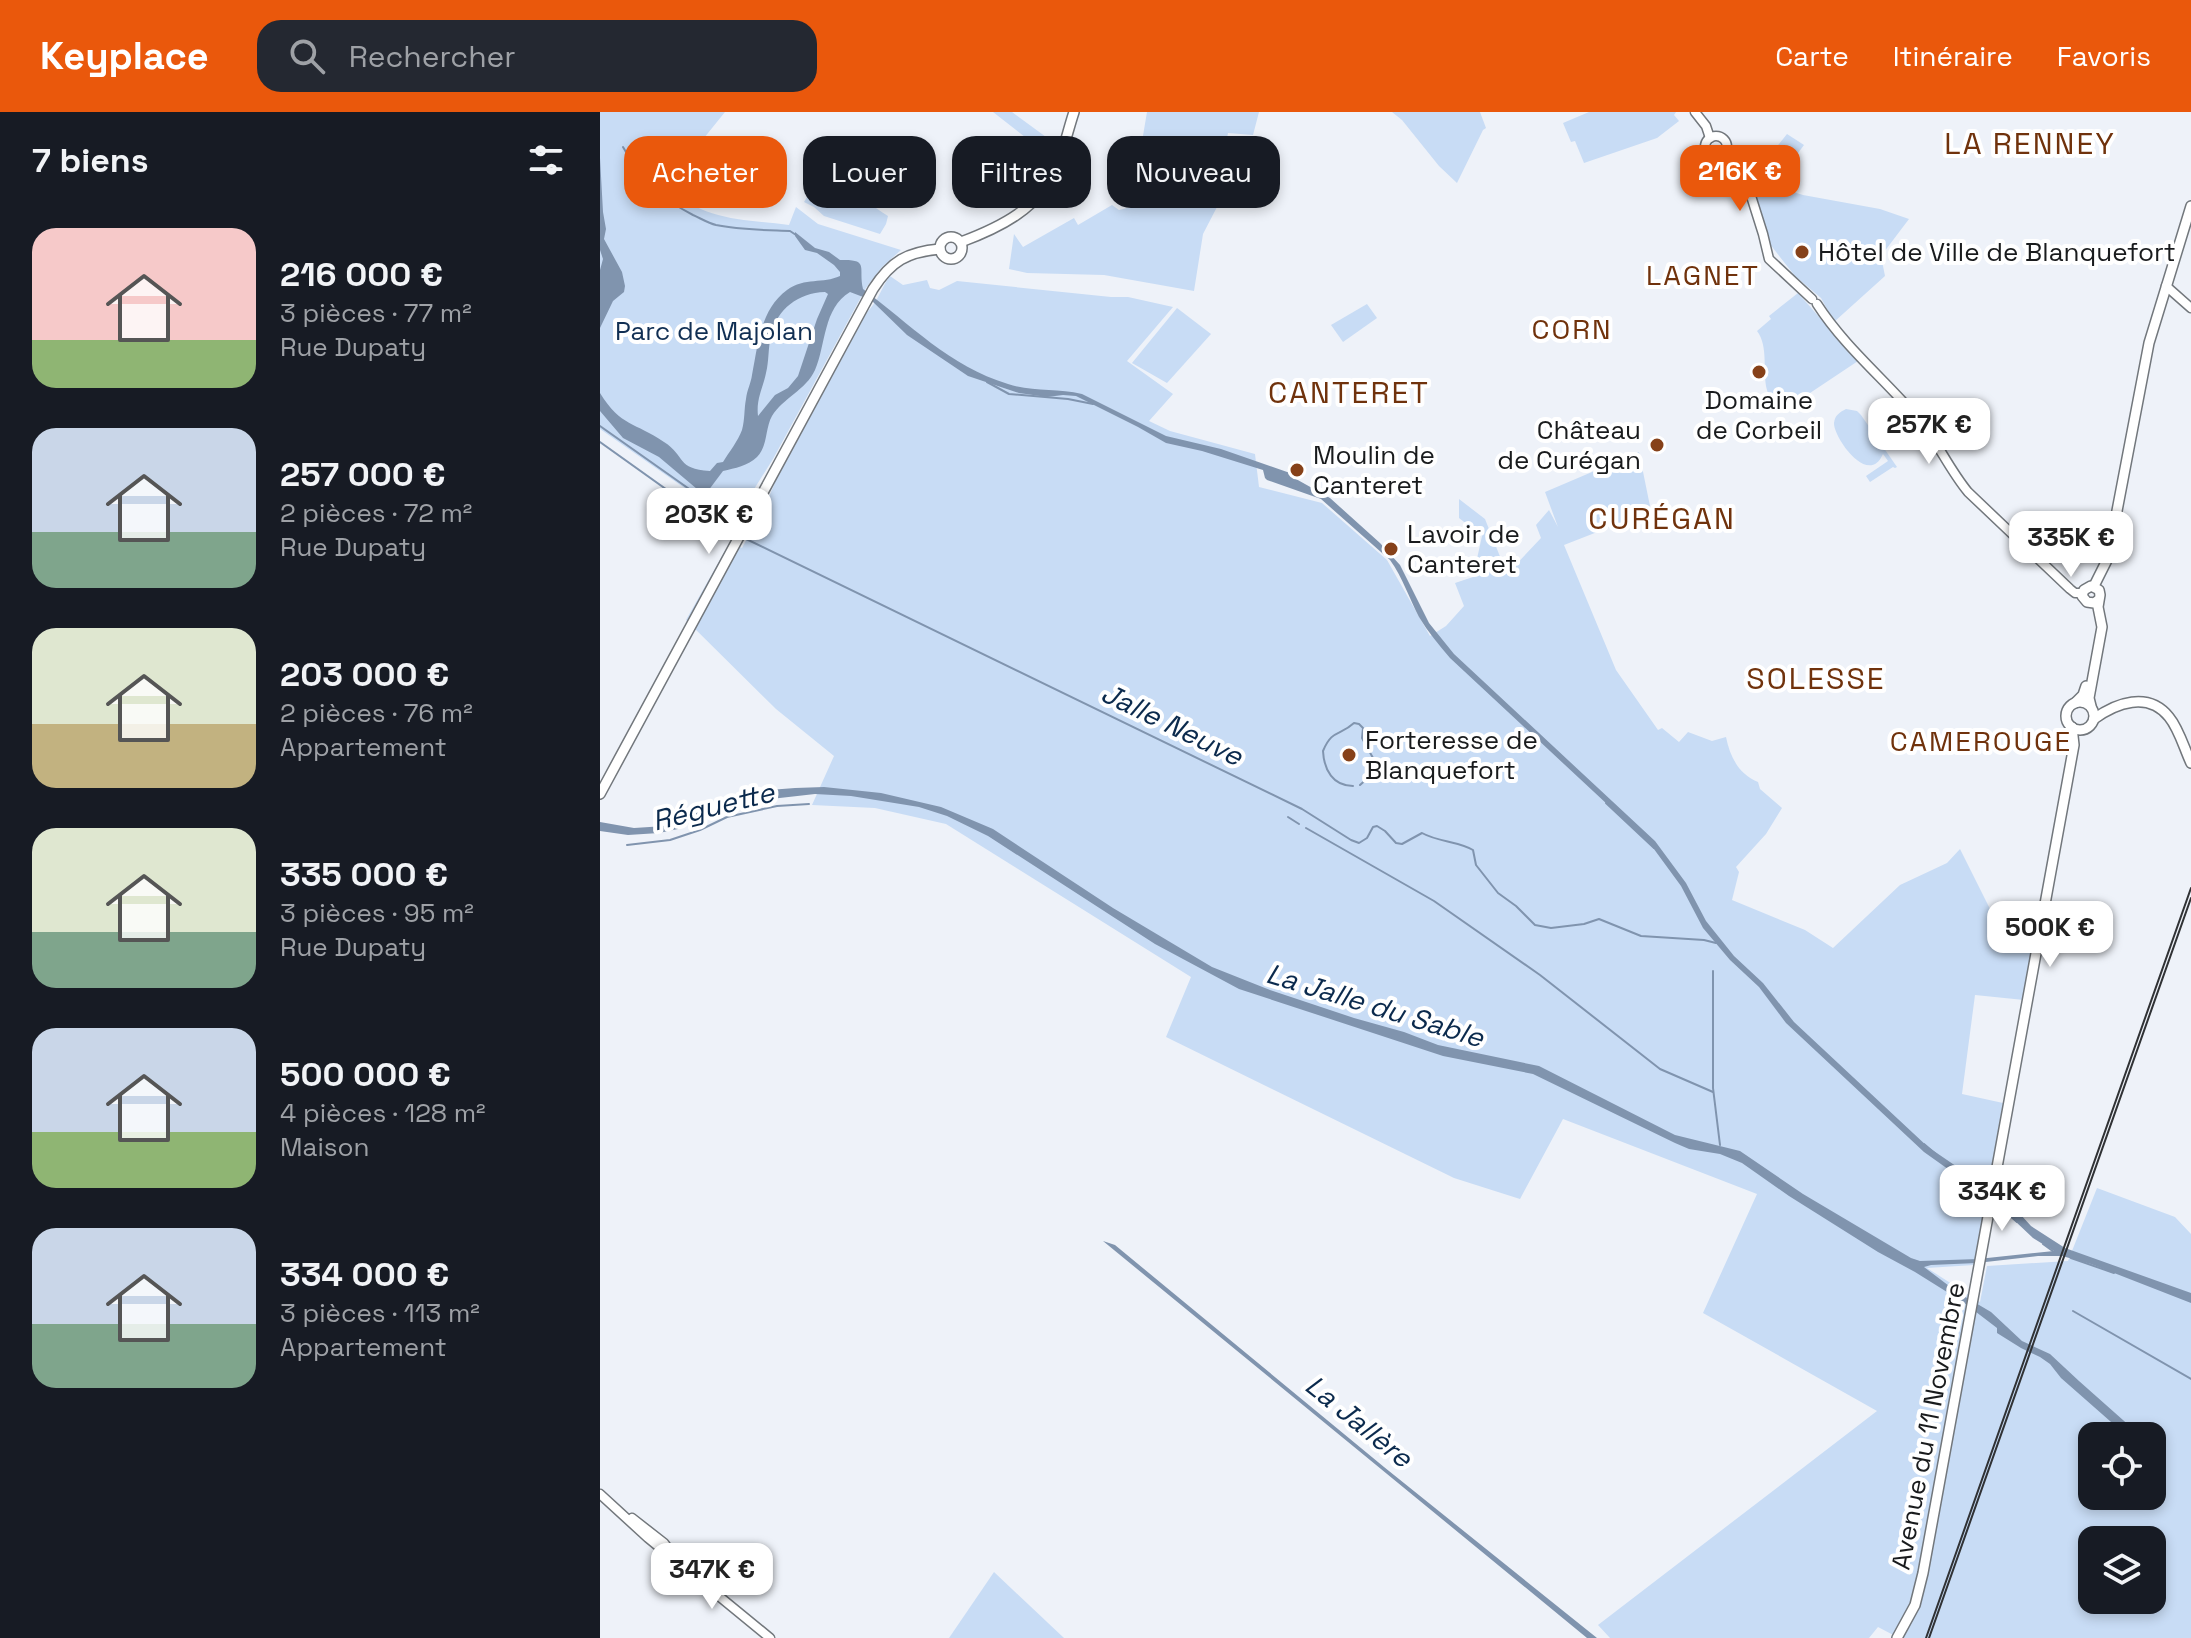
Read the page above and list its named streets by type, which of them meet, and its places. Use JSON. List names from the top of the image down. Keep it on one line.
{"streets":{"main road":["Avenue du 11 Novembre"]},"districts":["LA RENNEY","LAGNET","CORN","CANTERET","CURÉGAN","SOLESSE","CAMEROUGE"],"water":["Jalle Neuve","Réguette","La Jalle du Sable","La Jallère"],"parks":["Parc de Majolan"],"places":["Hôtel de Ville de Blanquefort","Domaine de Corbeil","Château de Curégan","Moulin de Canteret","Lavoir de Canteret","Forteresse de Blanquefort"],"page":{"header":"Keyplace","search":"Rechercher","nav":["Carte","Itinéraire","Favoris"],"heading":"7 biens","chip":["Acheter","Louer","Filtres","Nouveau"],"price":["216K €","257K €","203K €","335K €","500K €","334K €","347K €"],"list":[{"name":"216 000 €","note":"3 pièces · 77 m² · Rue Dupaty"},{"name":"257 000 €","note":"2 pièces · 72 m² · Rue Dupaty"},{"name":"203 000 €","note":"2 pièces · 76 m² · Appartement"},{"name":"335 000 €","note":"3 pièces · 95 m² · Rue Dupaty"},{"name":"500 000 €","note":"4 pièces · 128 m² · Maison"},{"name":"334 000 €","note":"3 pièces · 113 m² · Appartement"}]}}
